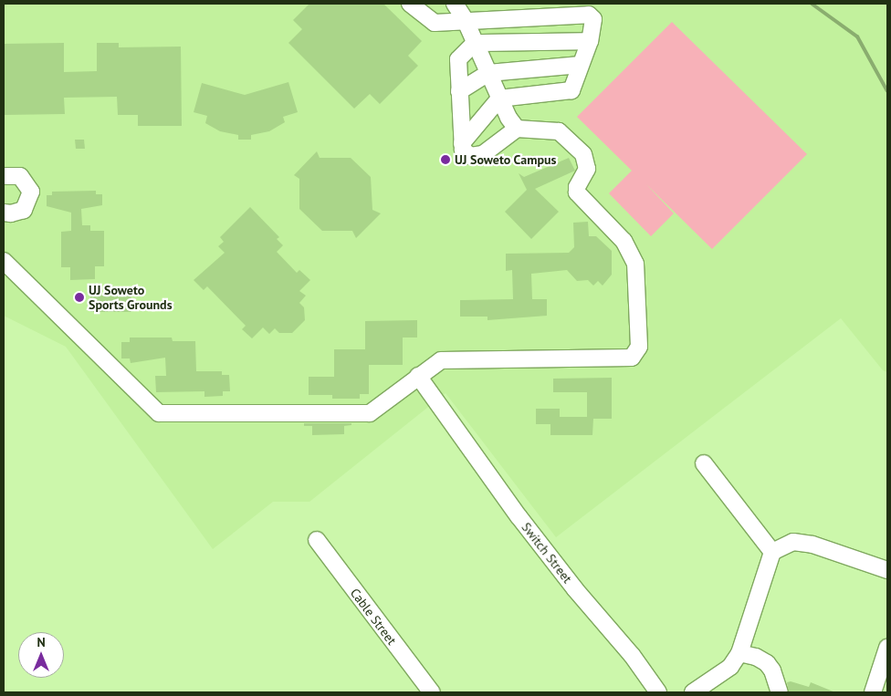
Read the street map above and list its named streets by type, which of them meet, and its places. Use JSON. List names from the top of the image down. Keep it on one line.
{"streets":{"street":["Switch Street","Cable Street"]},"places":["UJ Soweto Campus","UJ Soweto Sports Grounds"],"north":"top"}
